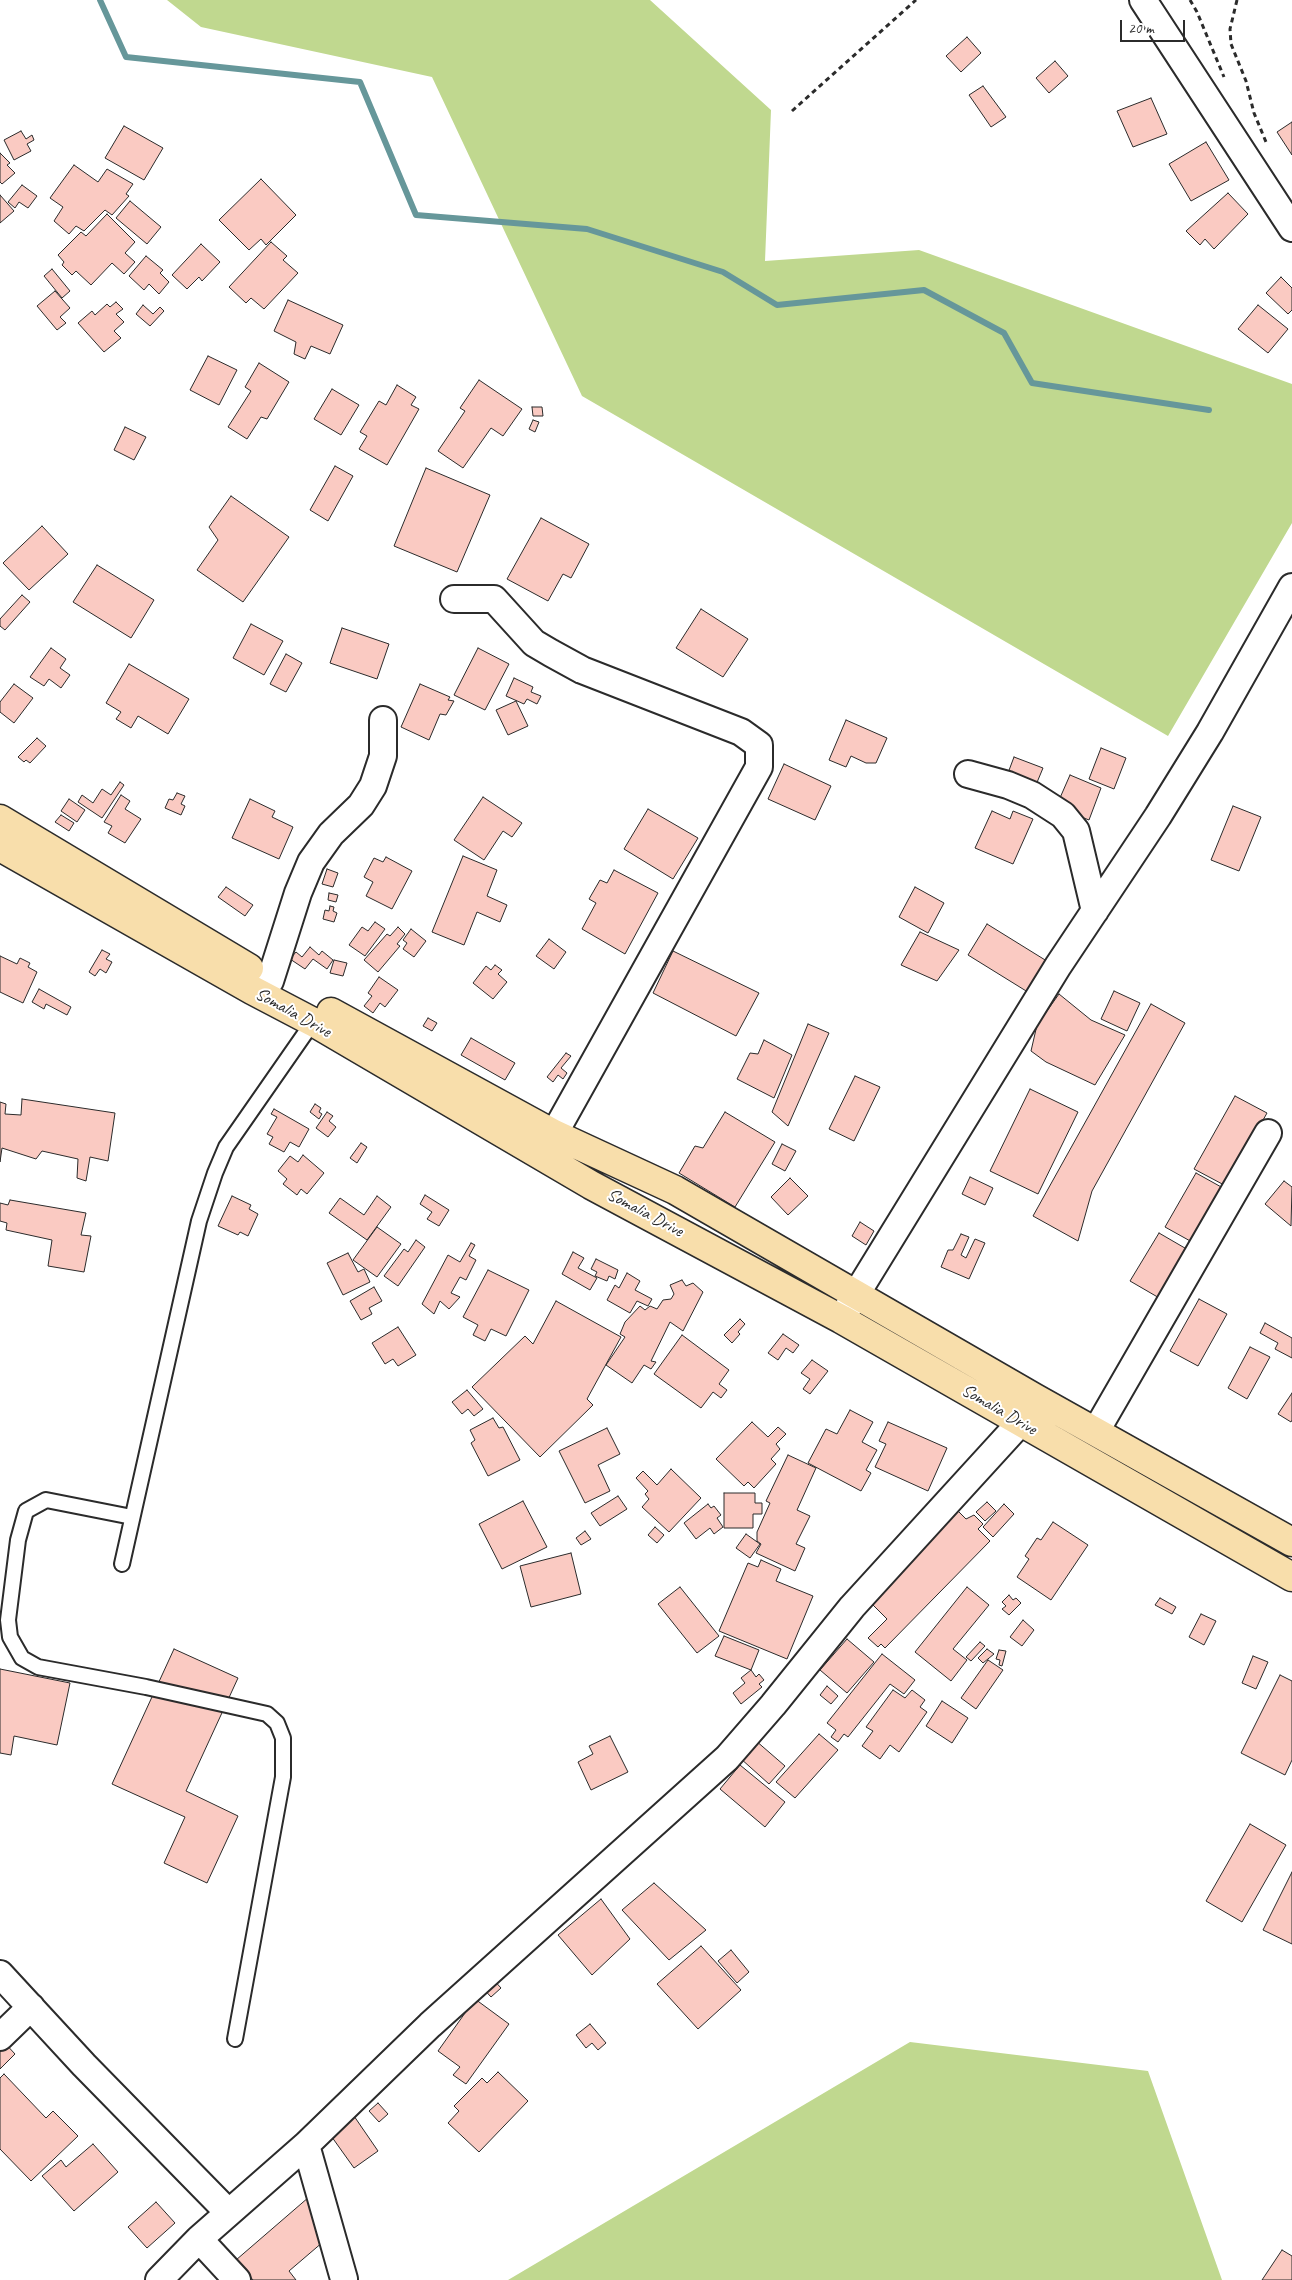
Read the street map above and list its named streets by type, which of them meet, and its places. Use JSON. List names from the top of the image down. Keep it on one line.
{"streets":{"main road":["Somalia Drive"]},"scale_bar":"20 m"}
